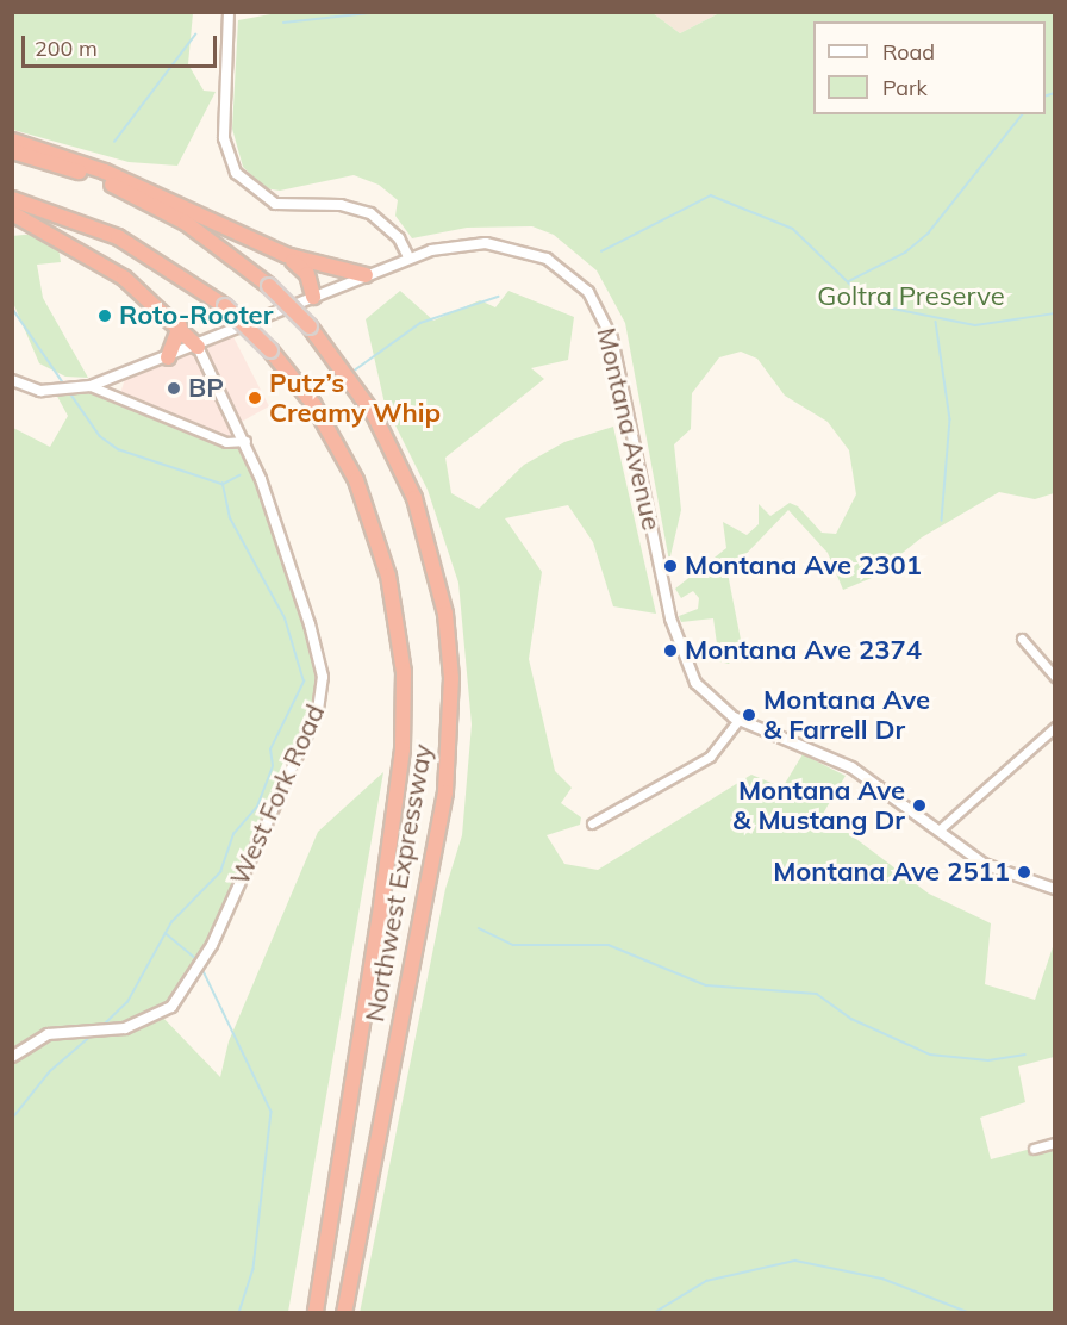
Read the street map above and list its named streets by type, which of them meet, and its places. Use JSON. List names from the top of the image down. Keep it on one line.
{"streets":{"highway":["Northwest Expressway"],"street":["Montana Avenue","West Fork Road"]},"crossings":[["Montana Avenue","West Fork Road"]],"parks":["Goltra Preserve"],"places":["Roto-Rooter","BP","Putz’s Creamy Whip","Montana Ave 2301","Montana Ave 2374","Montana Ave & Farrell Dr","Montana Ave & Mustang Dr","Montana Ave 2511"],"legend":["Road","Park"],"scale_bar":"200 m"}
